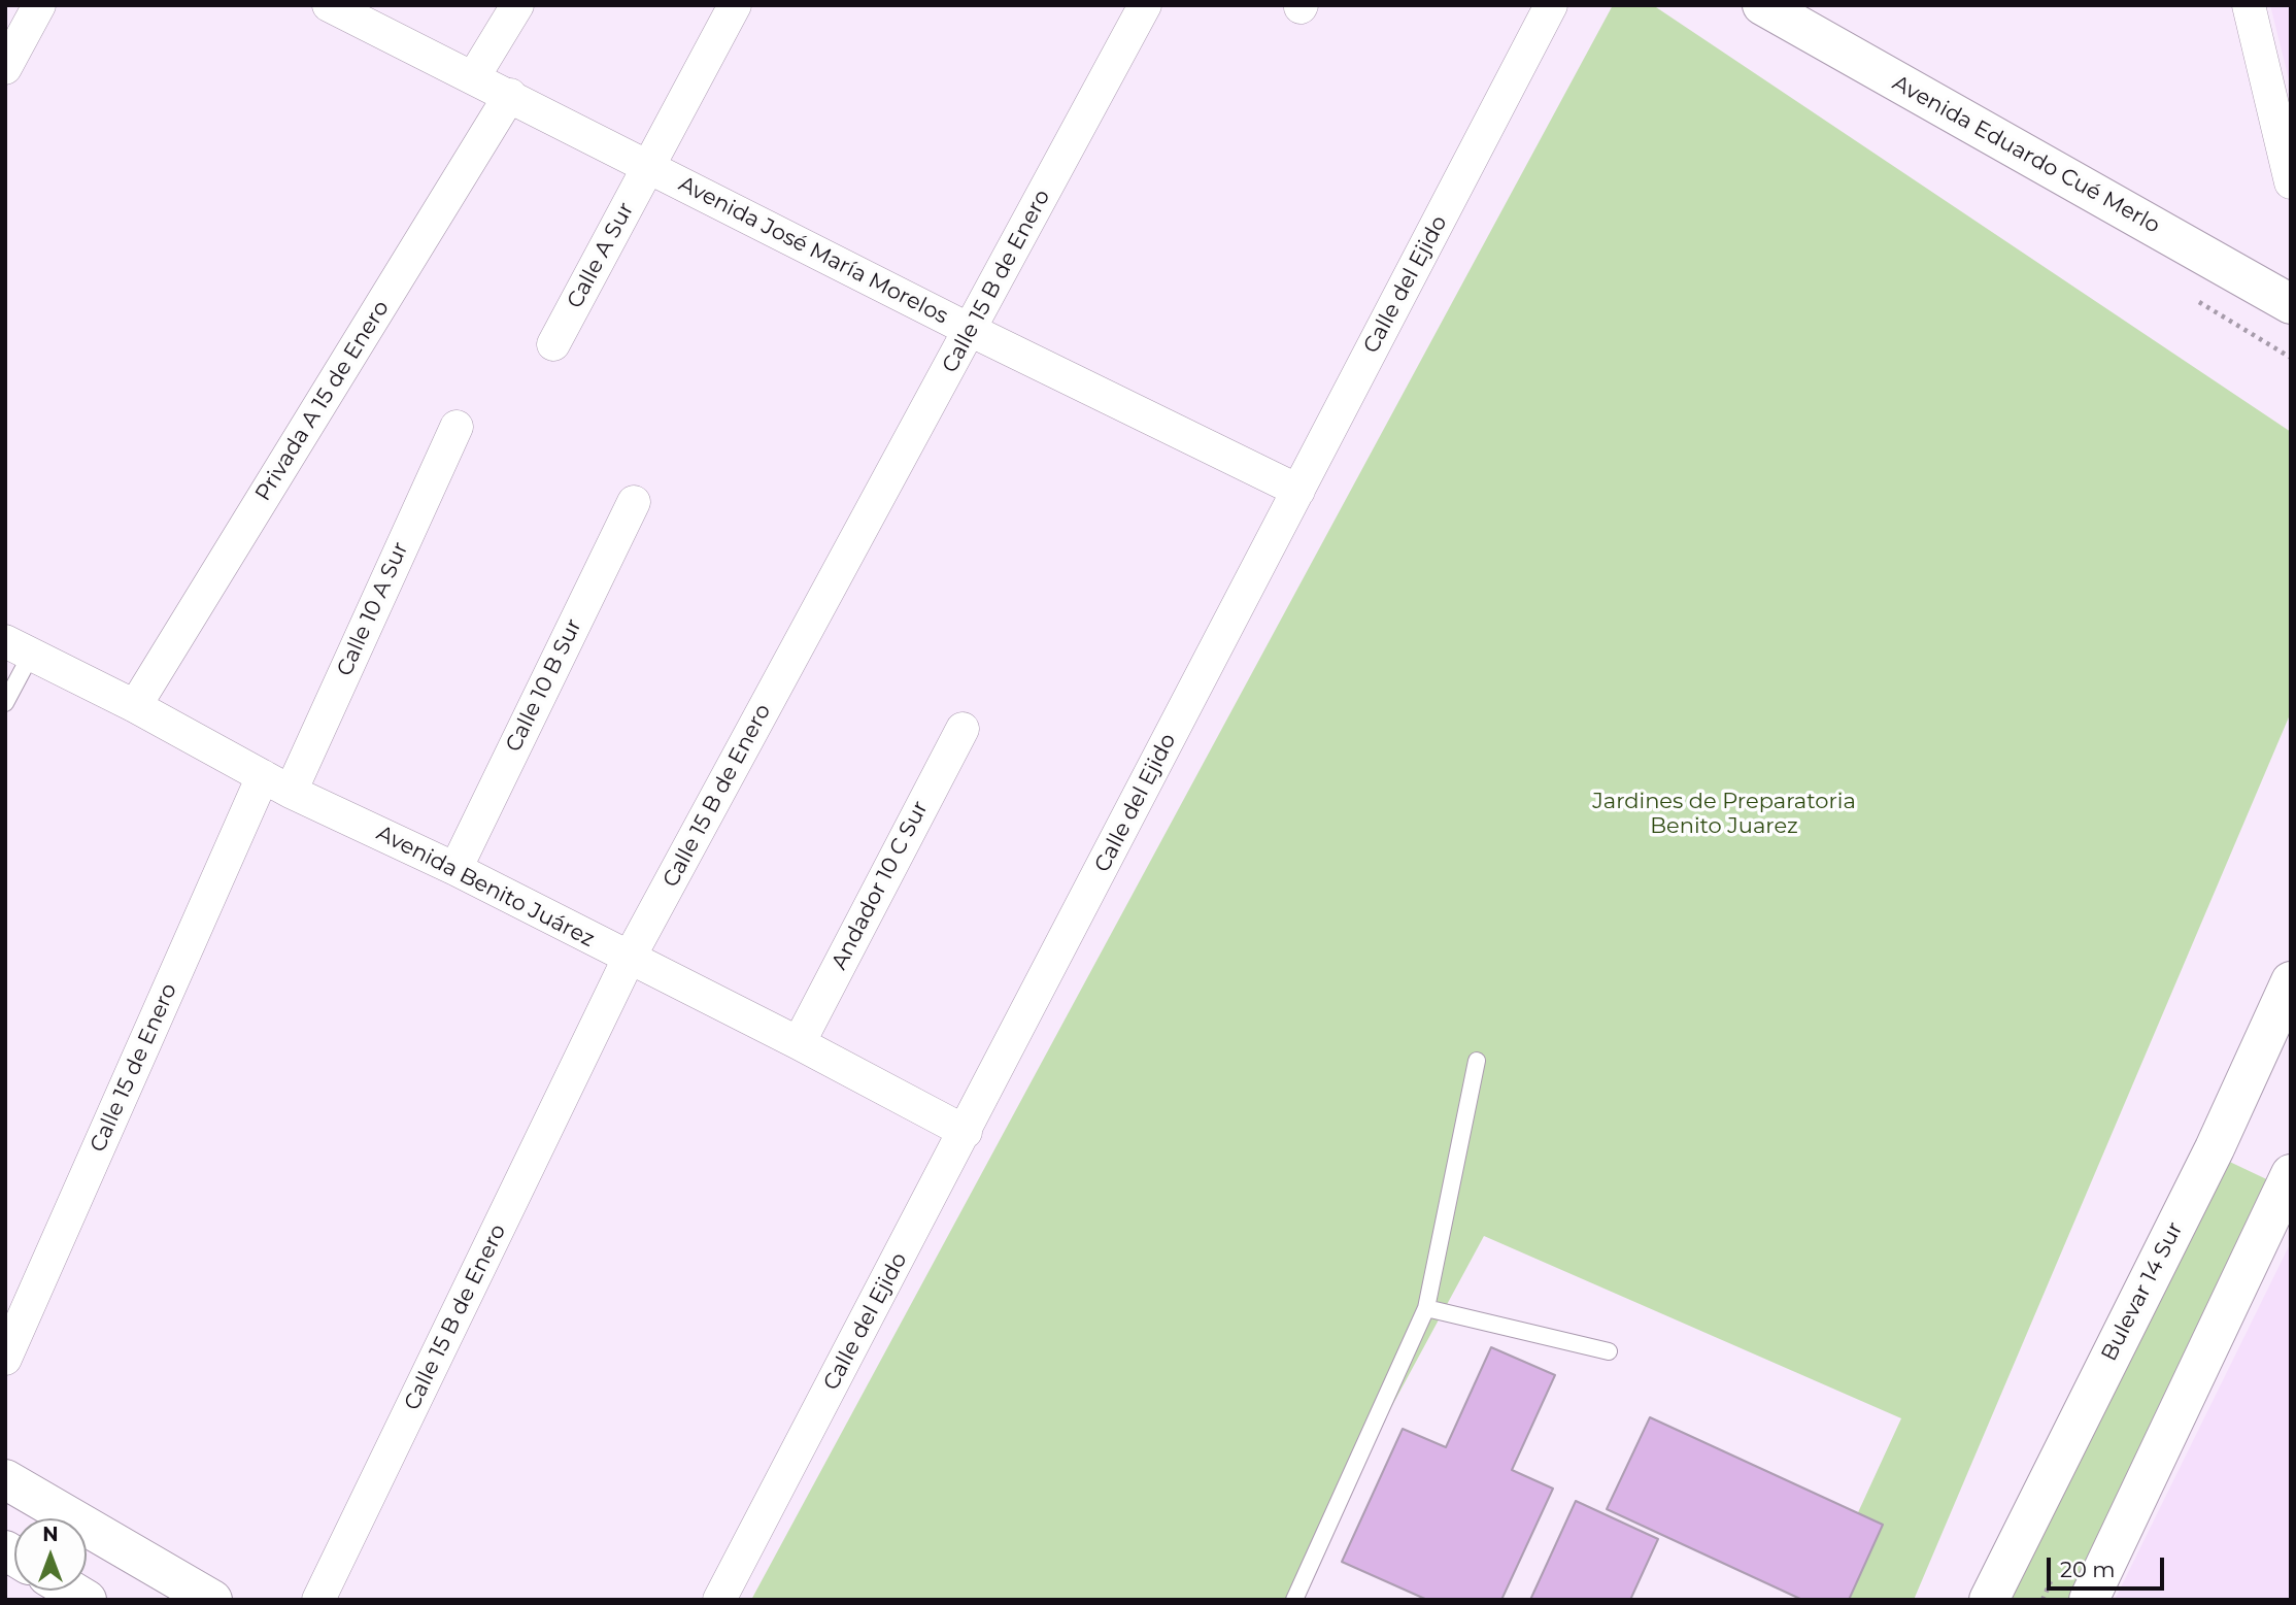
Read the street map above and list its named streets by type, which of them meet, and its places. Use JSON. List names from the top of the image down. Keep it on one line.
{"streets":{"main road":["Avenida Eduardo Cué Merlo","Bulevar 14 Sur"],"street":["Avenida José María Morelos","Calle A Sur","Calle 15 B de Enero","Calle del Ejido","Privada A 15 de Enero","Calle 10 A Sur","Calle 10 B Sur","Andador 10 C Sur","Avenida Benito Juárez","Calle 15 de Enero"]},"crossings":[["Avenida José María Morelos","Calle A Sur"],["Avenida José María Morelos","Calle 15 B de Enero"],["Avenida José María Morelos","Calle del Ejido"],["Avenida José María Morelos","Privada A 15 de Enero"],["Calle 15 B de Enero","Avenida Benito Juárez"],["Calle del Ejido","Avenida Benito Juárez"],["Privada A 15 de Enero","Avenida Benito Juárez"],["Calle 10 A Sur","Avenida Benito Juárez"],["Calle 10 A Sur","Calle 15 de Enero"],["Calle 10 B Sur","Avenida Benito Juárez"],["Andador 10 C Sur","Avenida Benito Juárez"],["Avenida Benito Juárez","Calle 15 de Enero"]],"parks":["Jardines de Preparatoria Benito Juarez"],"scale_bar":"20 m","north":"top"}
